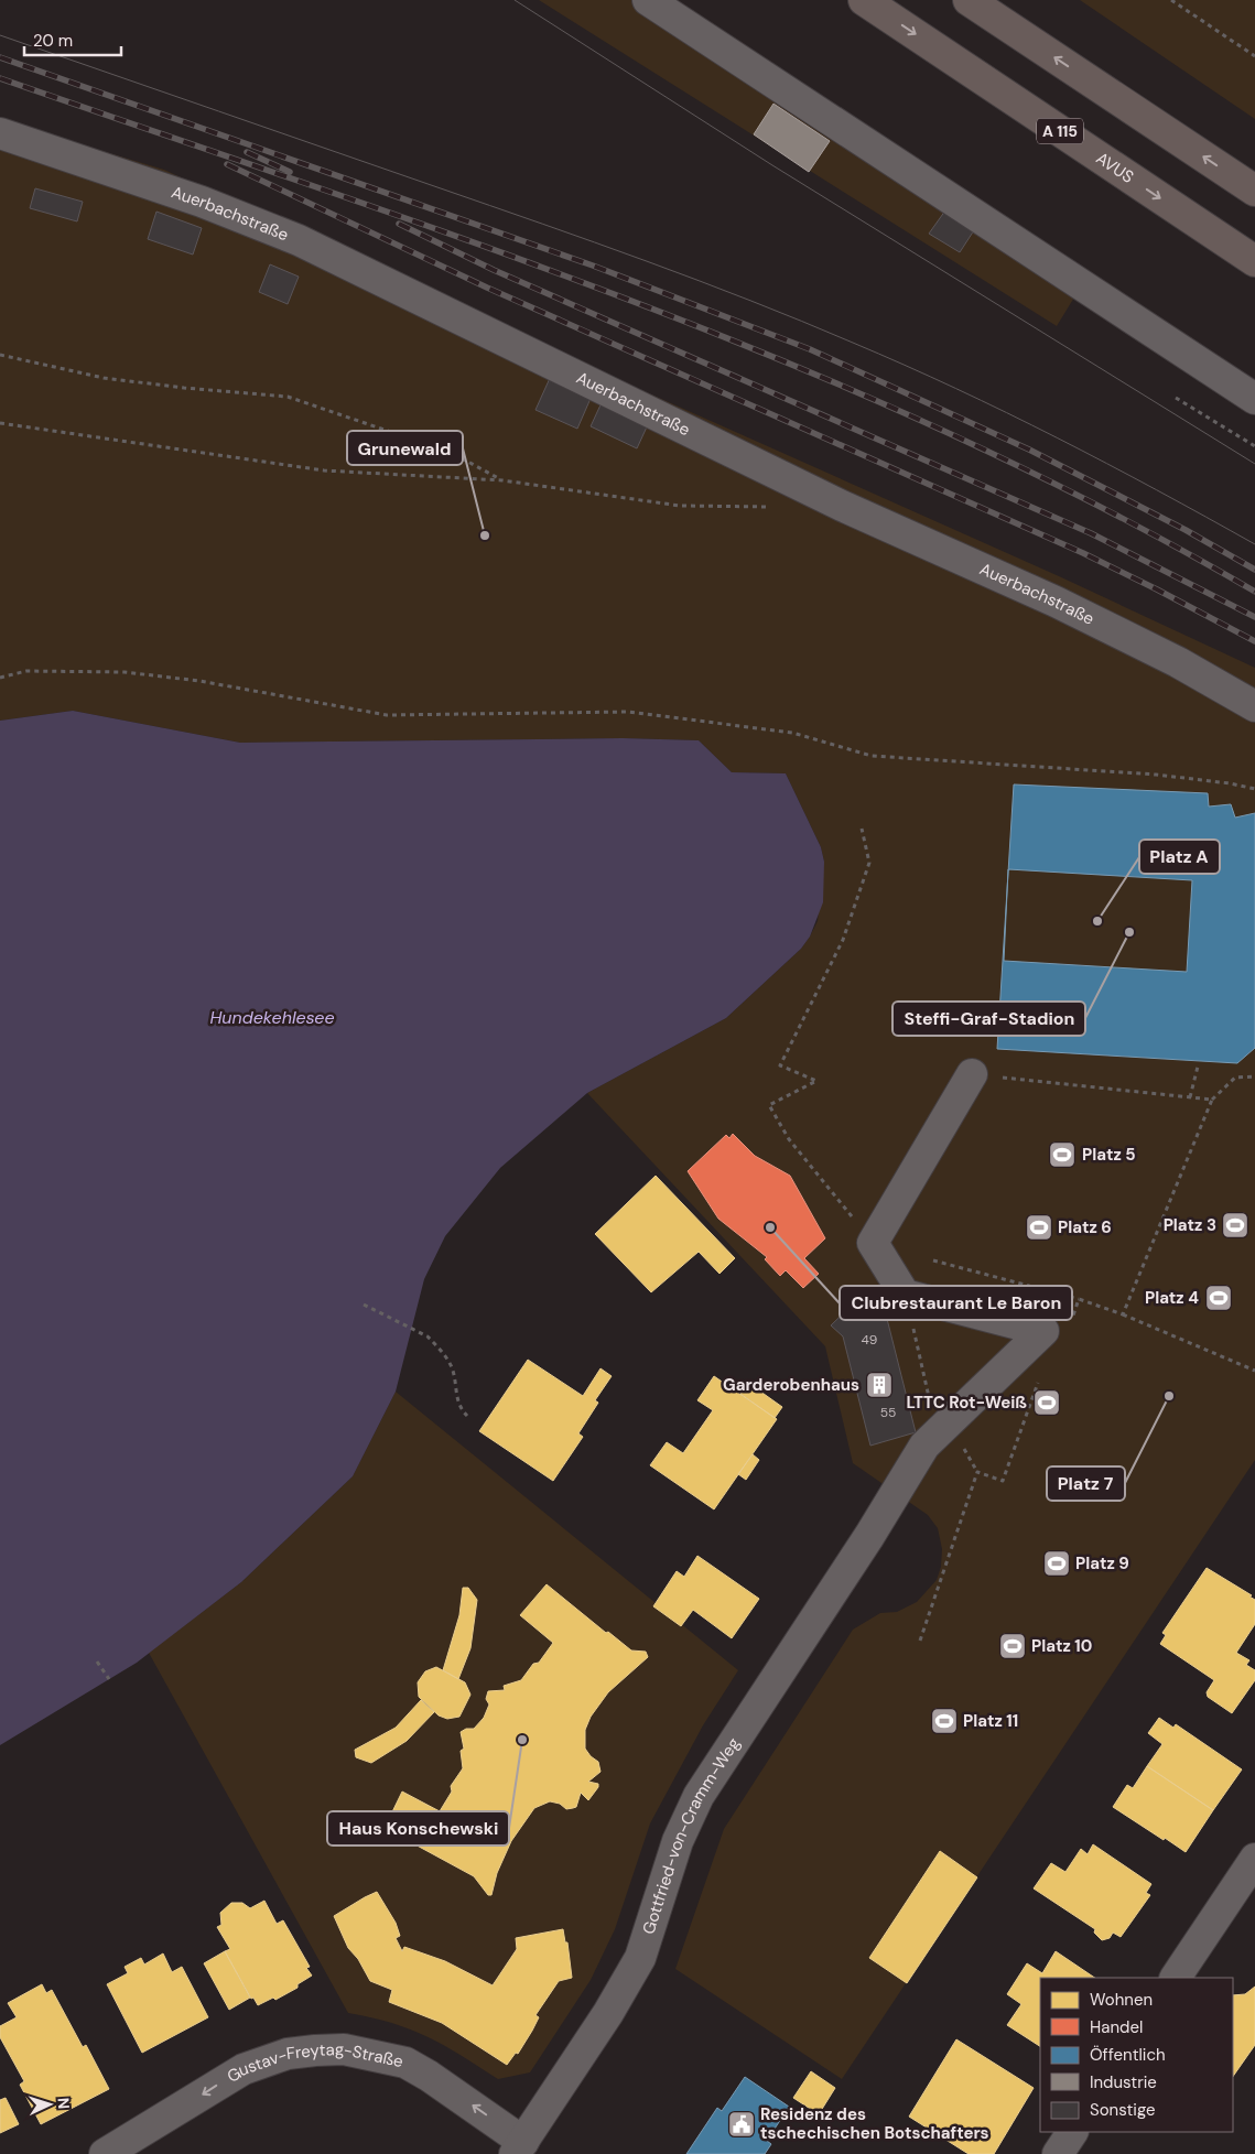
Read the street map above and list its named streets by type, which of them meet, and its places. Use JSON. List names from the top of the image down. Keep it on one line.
{"streets":{"highway":["A 115","AVUS"],"street":["Auerbachstraße","Gottfried-von-Cramm-Weg","Gustav-Freytag-Straße"]},"crossings":[["Gottfried-von-Cramm-Weg","Gustav-Freytag-Straße"]],"one_way":["Gustav-Freytag-Straße"],"water":["Hundekehlesee"],"places":{"other":["Grunewald","Platz A","Steffi-Graf-Stadion","Clubrestaurant Le Baron","Platz 7","Haus Konschewski"],"sports":["Platz 5","Platz 3","Platz 6","Platz 4","LTTC Rot-Weiß","Platz 9","Platz 10","Platz 11"],"building":["Garderobenhaus"],"public building":["Residenz des tschechischen Botschafters"]},"house_numbers":["49","55"],"legend":["Wohnen","Handel","Öffentlich","Industrie","Sonstige"],"scale_bar":"20 m","north":"right"}
